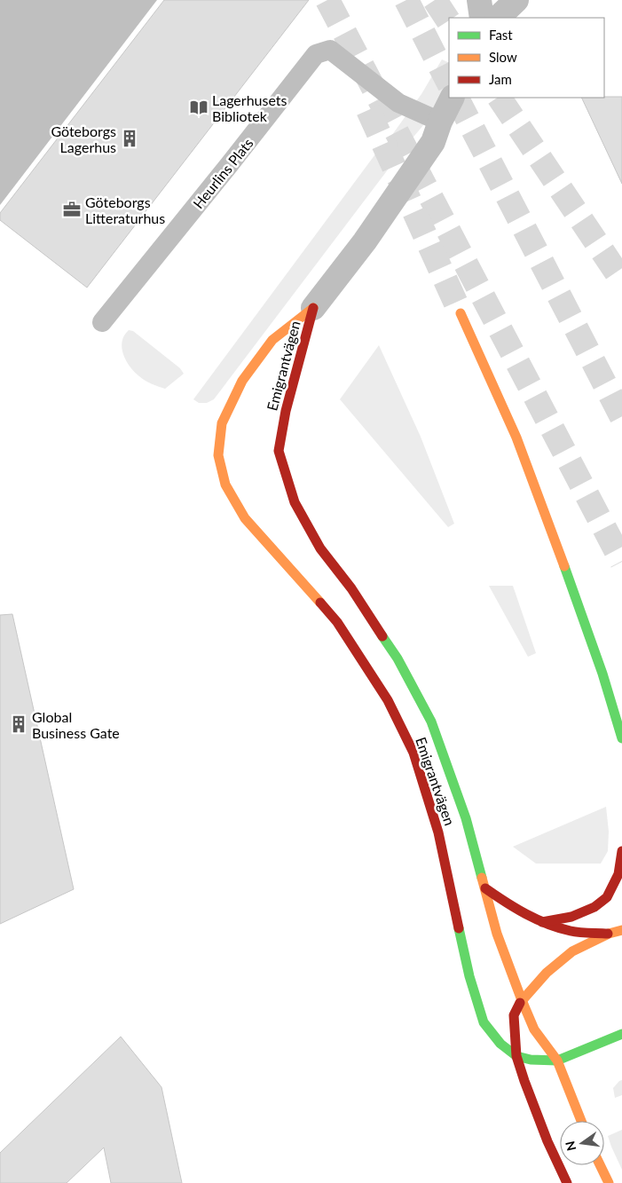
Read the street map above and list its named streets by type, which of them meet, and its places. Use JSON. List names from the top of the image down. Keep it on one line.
{"streets":{"main road":["Emigrantvägen"],"lane":["Heurlins Plats"]},"places":{"library":["Lagerhusets Bibliotek"],"building":["Göteborgs Lagerhus","Global Business Gate"],"office":["Göteborgs Litteraturhus"]},"legend":["Fast","Slow","Jam"],"north":"left"}
